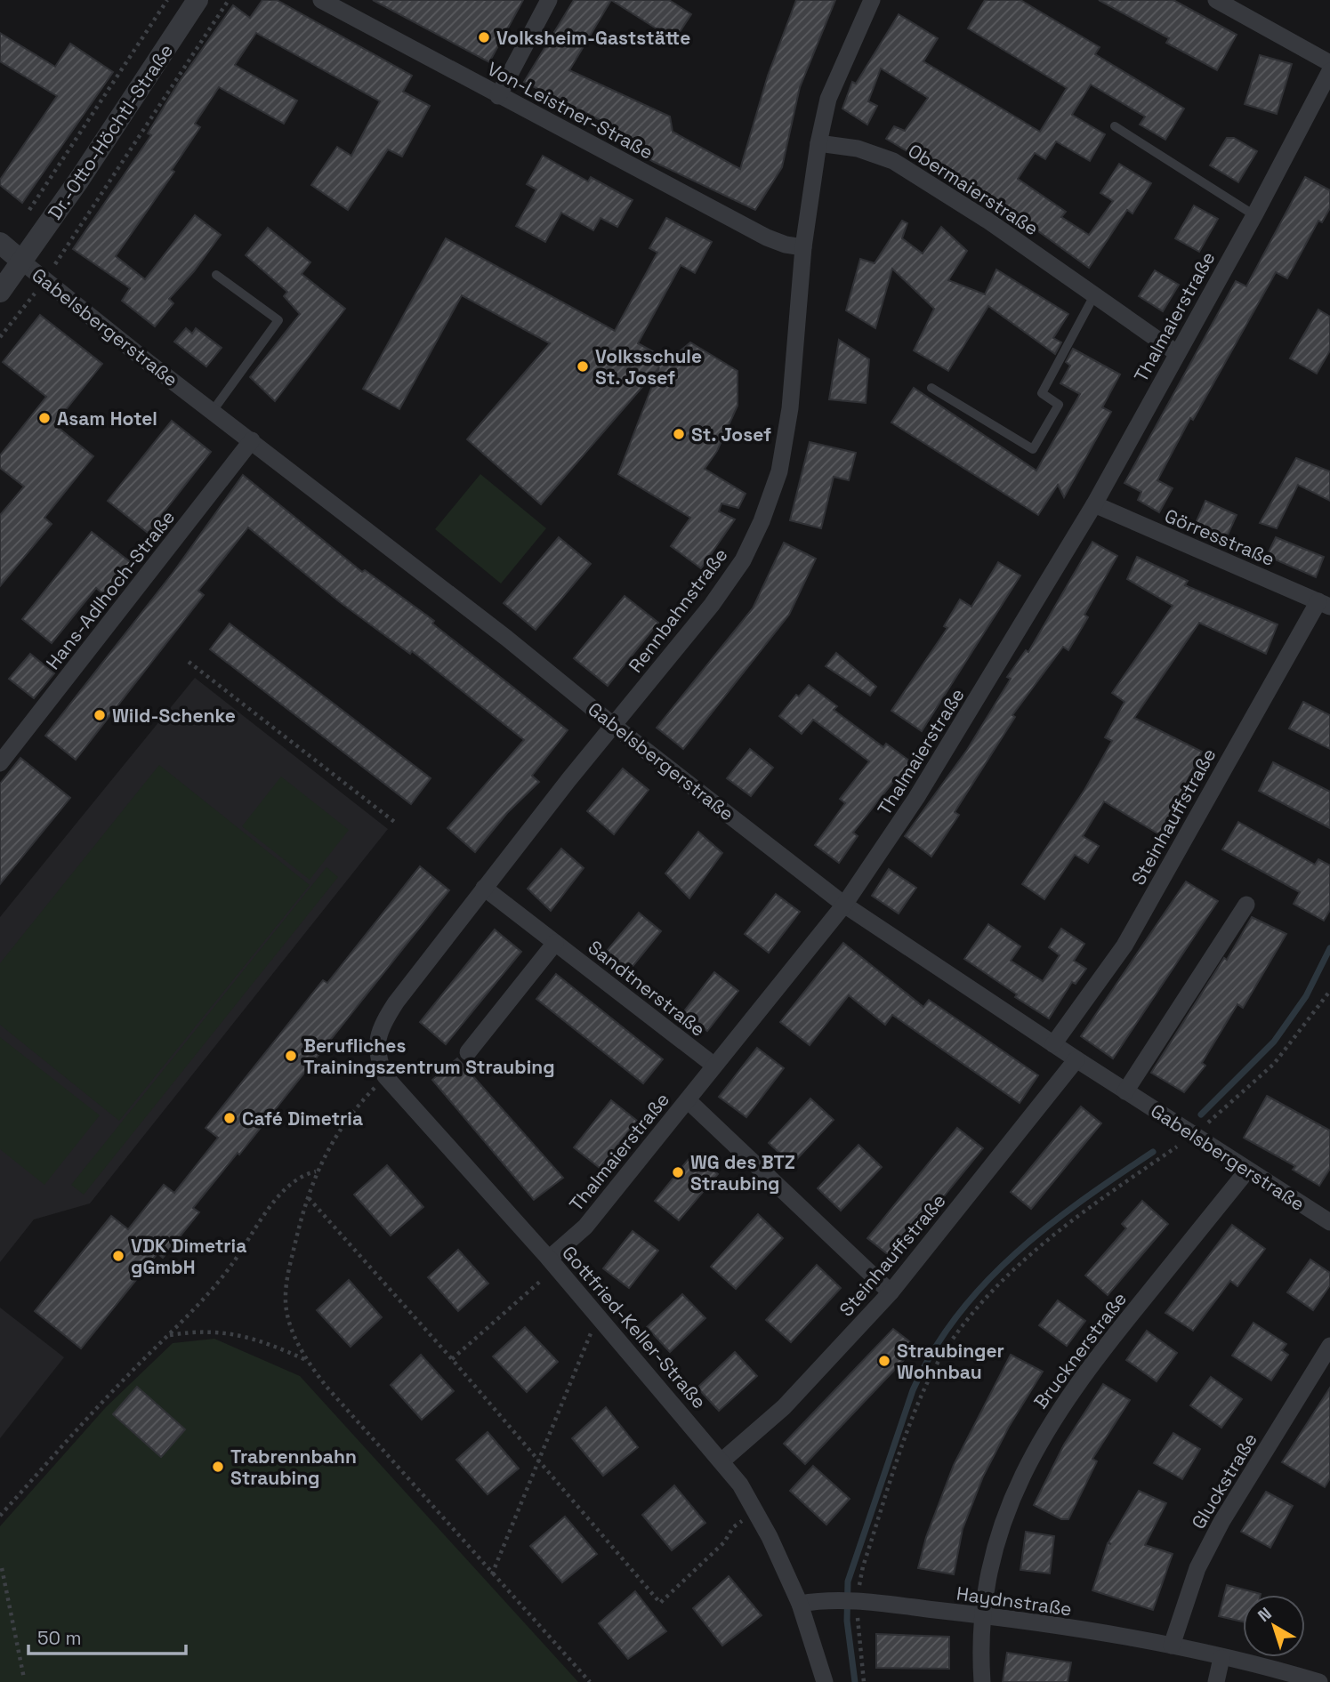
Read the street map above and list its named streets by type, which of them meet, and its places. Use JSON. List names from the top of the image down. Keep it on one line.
{"streets":{"street":["Von-Leistner-Straße","Dr.-Otto-Höchtl-Straße","Obermaierstraße","Thalmaierstraße","Gabelsbergerstraße","Görresstraße","Hans-Adlhoch-Straße","Rennbahnstraße","Steinhauffstraße","Sandtnerstraße","Gottfried-Keller-Straße","Brucknerstraße","Gluckstraße","Haydnstraße"]},"crossings":[["Von-Leistner-Straße","Rennbahnstraße"],["Dr.-Otto-Höchtl-Straße","Gabelsbergerstraße"],["Obermaierstraße","Thalmaierstraße"],["Obermaierstraße","Rennbahnstraße"],["Thalmaierstraße","Gabelsbergerstraße"],["Thalmaierstraße","Görresstraße"],["Thalmaierstraße","Sandtnerstraße"],["Thalmaierstraße","Gottfried-Keller-Straße"],["Gabelsbergerstraße","Hans-Adlhoch-Straße"],["Gabelsbergerstraße","Rennbahnstraße"],["Gabelsbergerstraße","Steinhauffstraße"],["Gabelsbergerstraße","Brucknerstraße"],["Görresstraße","Steinhauffstraße"],["Rennbahnstraße","Sandtnerstraße"],["Rennbahnstraße","Gottfried-Keller-Straße"],["Steinhauffstraße","Gottfried-Keller-Straße"],["Gottfried-Keller-Straße","Haydnstraße"],["Brucknerstraße","Haydnstraße"],["Gluckstraße","Haydnstraße"]],"places":["Volksheim-Gaststätte","Volksschule St. Josef","Asam Hotel","St. Josef","Wild-Schenke","Berufliches Trainingszentrum Straubing","Café Dimetria","WG des BTZ Straubing","VDK Dimetria gGmbH","Straubinger Wohnbau","Trabrennbahn Straubing"],"scale_bar":"50 m","north":"top left"}
